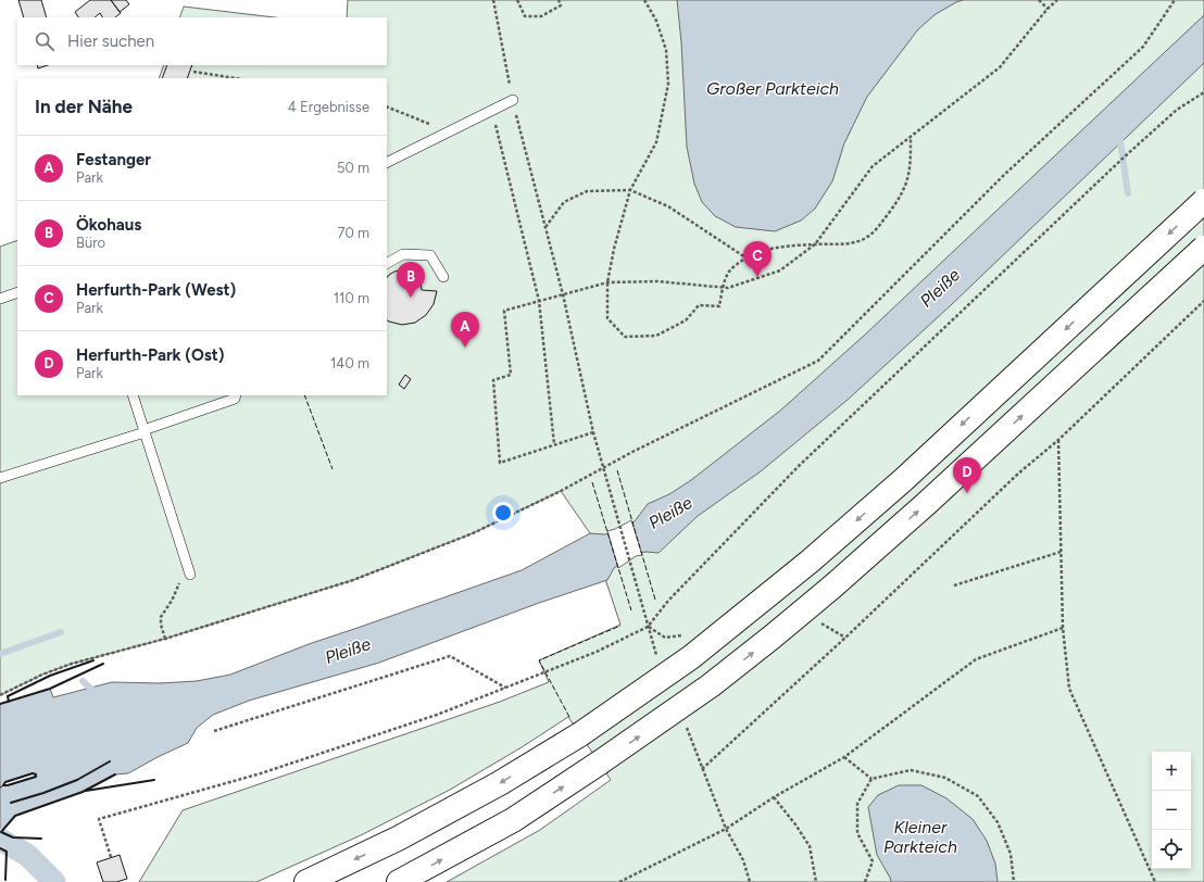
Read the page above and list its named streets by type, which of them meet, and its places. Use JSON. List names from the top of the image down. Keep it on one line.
{"water":["Großer Parkteich","Pleiße","Kleiner Parkteich"],"page":{"search":"Hier suchen","heading":["In der Nähe","4 Ergebnisse"],"list":[{"mark":"A","name":"Festanger","note":"Park","value":"50 m"},{"mark":"B","name":"Ökohaus","note":"Büro","value":"70 m"},{"mark":"C","name":"Herfurth-Park (West)","note":"Park","value":"110 m"},{"mark":"D","name":"Herfurth-Park (Ost)","note":"Park","value":"140 m"}],"pins":["C","B","A","D"],"map_buttons":["+","−"]}}
